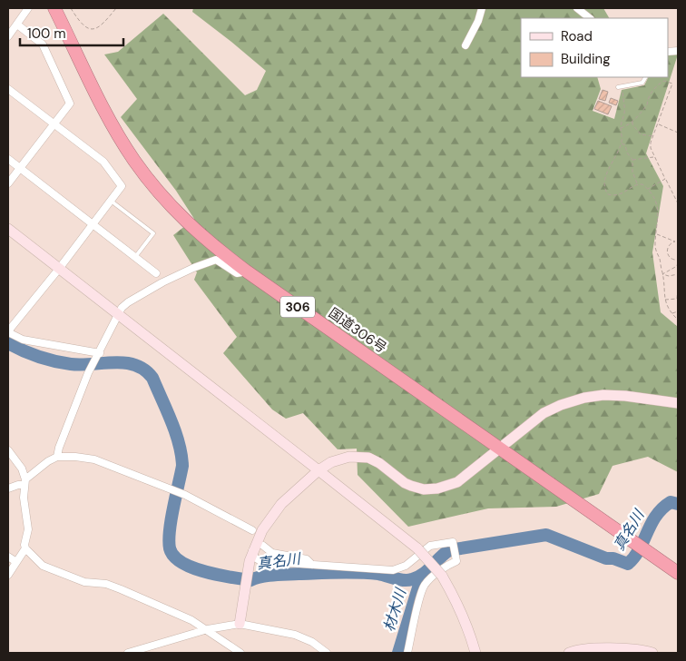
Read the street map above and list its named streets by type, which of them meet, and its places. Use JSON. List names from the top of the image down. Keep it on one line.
{"streets":{"highway":["306","国道306号"]},"water":["真名川","材木川"],"legend":["Road","Building"],"scale_bar":"100 m"}
